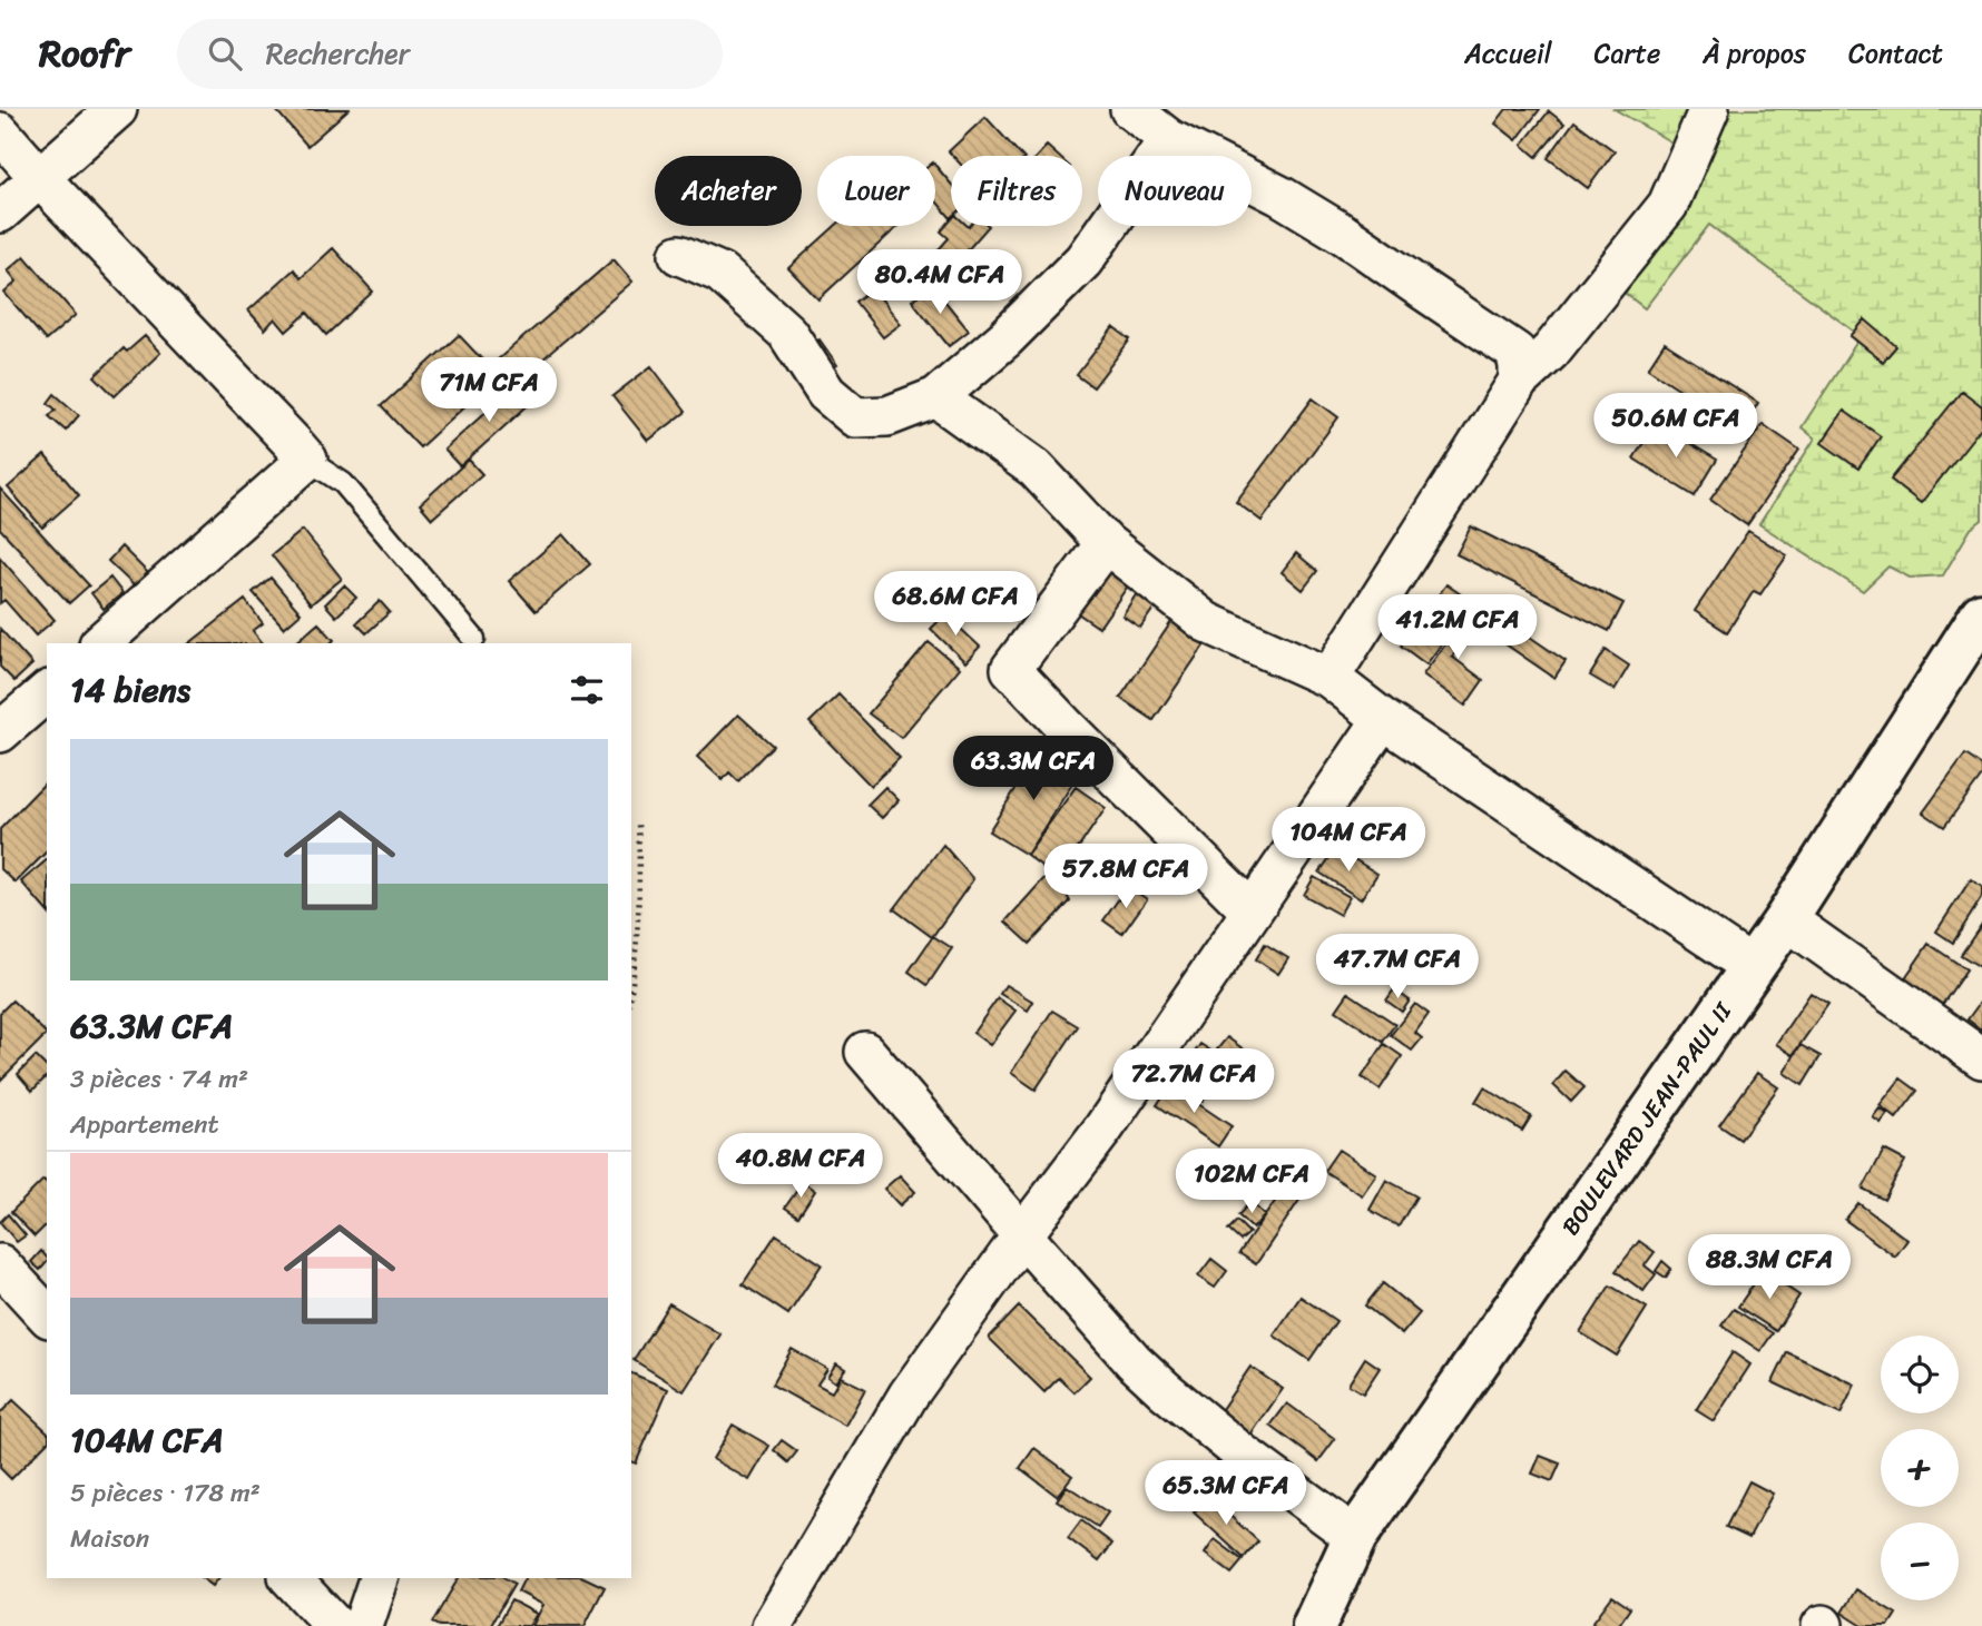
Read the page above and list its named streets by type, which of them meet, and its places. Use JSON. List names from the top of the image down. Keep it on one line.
{"streets":{"main road":["BOULEVARD JEAN-PAUL II"]},"page":{"header":"Roofr","search":"Rechercher","nav":["Accueil","Carte","À propos","Contact"],"chip":["Acheter","Louer","Filtres","Nouveau"],"price":["80.4M CFA","71M CFA","50.6M CFA","68.6M CFA","41.2M CFA","63.3M CFA","104M CFA","57.8M CFA","47.7M CFA","72.7M CFA","40.8M CFA","102M CFA","88.3M CFA","65.3M CFA"],"heading":"14 biens","list":[{"name":"63.3M CFA","note":"3 pièces · 74 m² · Appartement"},{"name":"104M CFA","note":"5 pièces · 178 m² · Maison"}],"map_buttons":["+","−"]}}
